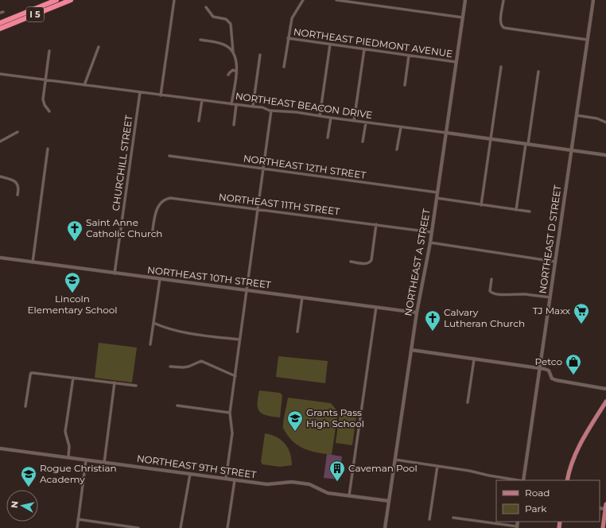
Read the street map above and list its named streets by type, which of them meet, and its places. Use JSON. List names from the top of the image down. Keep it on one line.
{"streets":{"highway":["I 5"],"street":["NORTHEAST PIEDMONT AVENUE","NORTHEAST BEACON DRIVE","CHURCHILL STREET","NORTHEAST 12TH STREET","NORTHEAST 11TH STREET","NORTHEAST D STREET","NORTHEAST A STREET","NORTHEAST 10TH STREET","NORTHEAST 9TH STREET"]},"crossings":[["NORTHEAST PIEDMONT AVENUE","NORTHEAST A STREET"],["NORTHEAST BEACON DRIVE","CHURCHILL STREET"],["NORTHEAST BEACON DRIVE","NORTHEAST D STREET"],["NORTHEAST BEACON DRIVE","NORTHEAST A STREET"],["CHURCHILL STREET","NORTHEAST 10TH STREET"],["NORTHEAST 12TH STREET","NORTHEAST A STREET"],["NORTHEAST 11TH STREET","NORTHEAST A STREET"],["NORTHEAST A STREET","NORTHEAST 10TH STREET"],["NORTHEAST A STREET","NORTHEAST 9TH STREET"]],"places":{"church":["Saint Anne Catholic Church","Calvary Lutheran Church"],"school or university":["Lincoln Elementary School","Grants Pass High School","Rogue Christian Academy"],"supermarket":["TJ Maxx"],"shop":["Petco"],"building":["Caveman Pool"]},"legend":["Road","Park"],"north":"left"}
